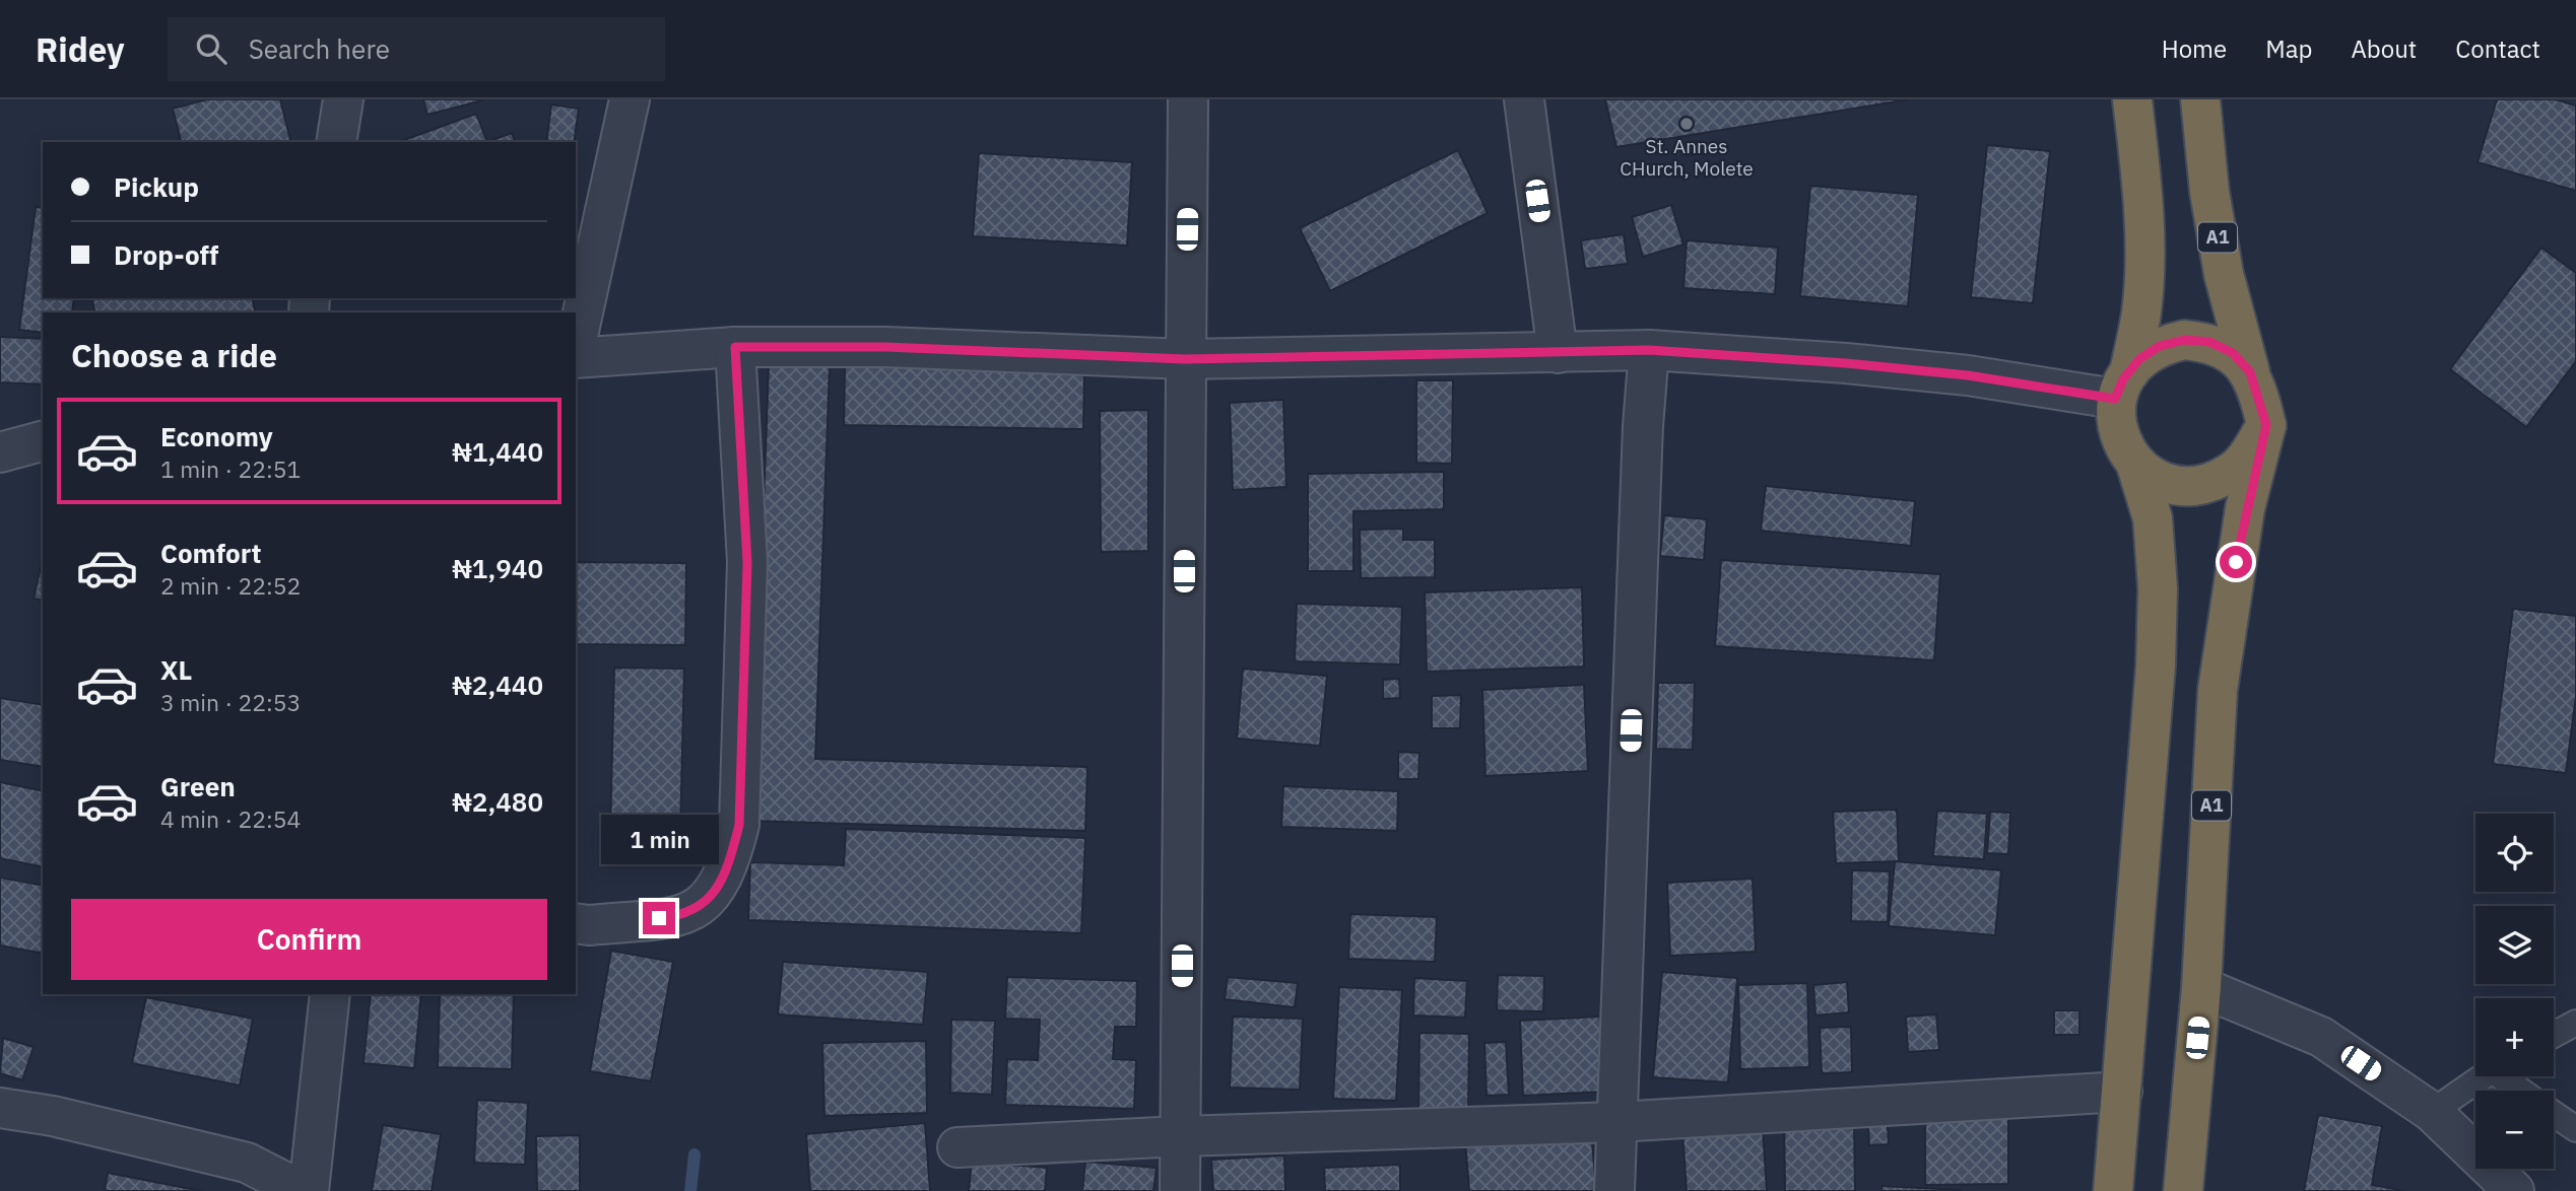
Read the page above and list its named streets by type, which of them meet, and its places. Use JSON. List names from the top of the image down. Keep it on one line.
{"streets":{"highway":["A1"]},"places":["St. Annes CHurch, Molete"],"page":{"header":"Ridey","search":"Search here","nav":["Home","Map","About","Contact"],"banner":["Pickup","Drop-off"],"heading":"Choose a ride","list":[{"name":"Economy","note":"1 min · 22:51","value":"₦1,440"},{"name":"Comfort","note":"2 min · 22:52","value":"₦1,940"},{"name":"XL","note":"3 min · 22:53","value":"₦2,440"},{"name":"Green","note":"4 min · 22:54","value":"₦2,480"}],"map_buttons":["+","−"],"bubble":"1 min","buttons":"Confirm"}}
